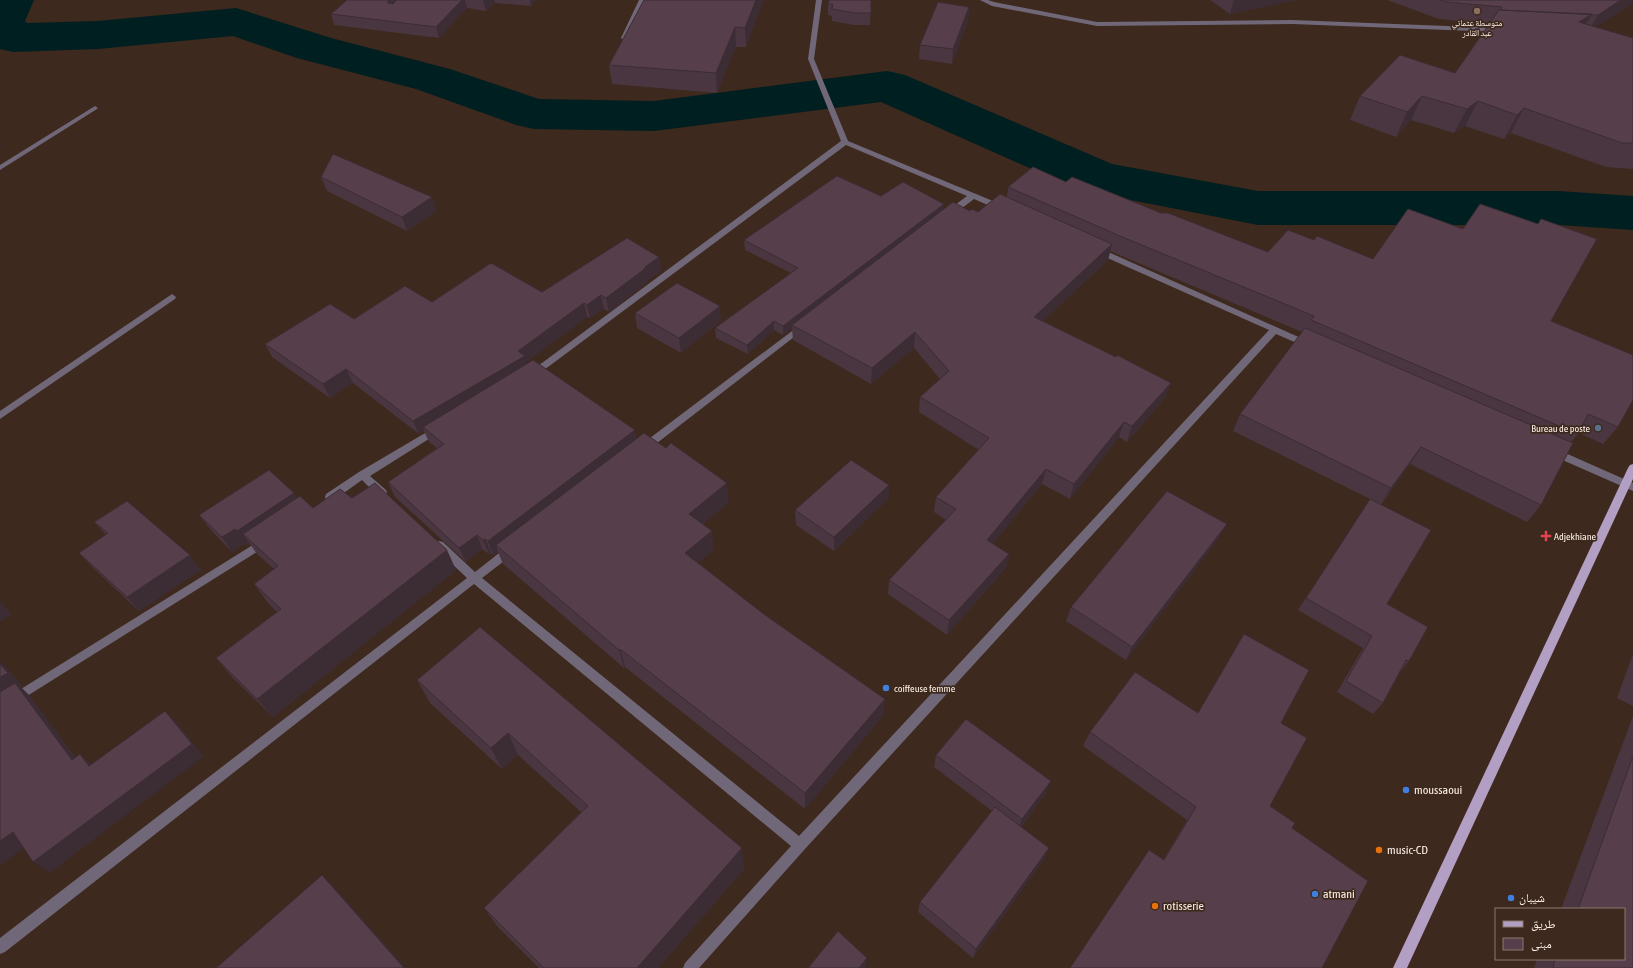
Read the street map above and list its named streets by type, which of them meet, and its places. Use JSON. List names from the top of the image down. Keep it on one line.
{"places":{"other":["متوسطة عثماني عبد القادر","Bureau de poste","coiffeuse femme","moussaoui","music-CD","atmani","شيبان","rotisserie"],"health":["Adjekhiane"]},"legend":["طريق","مبنى"]}
